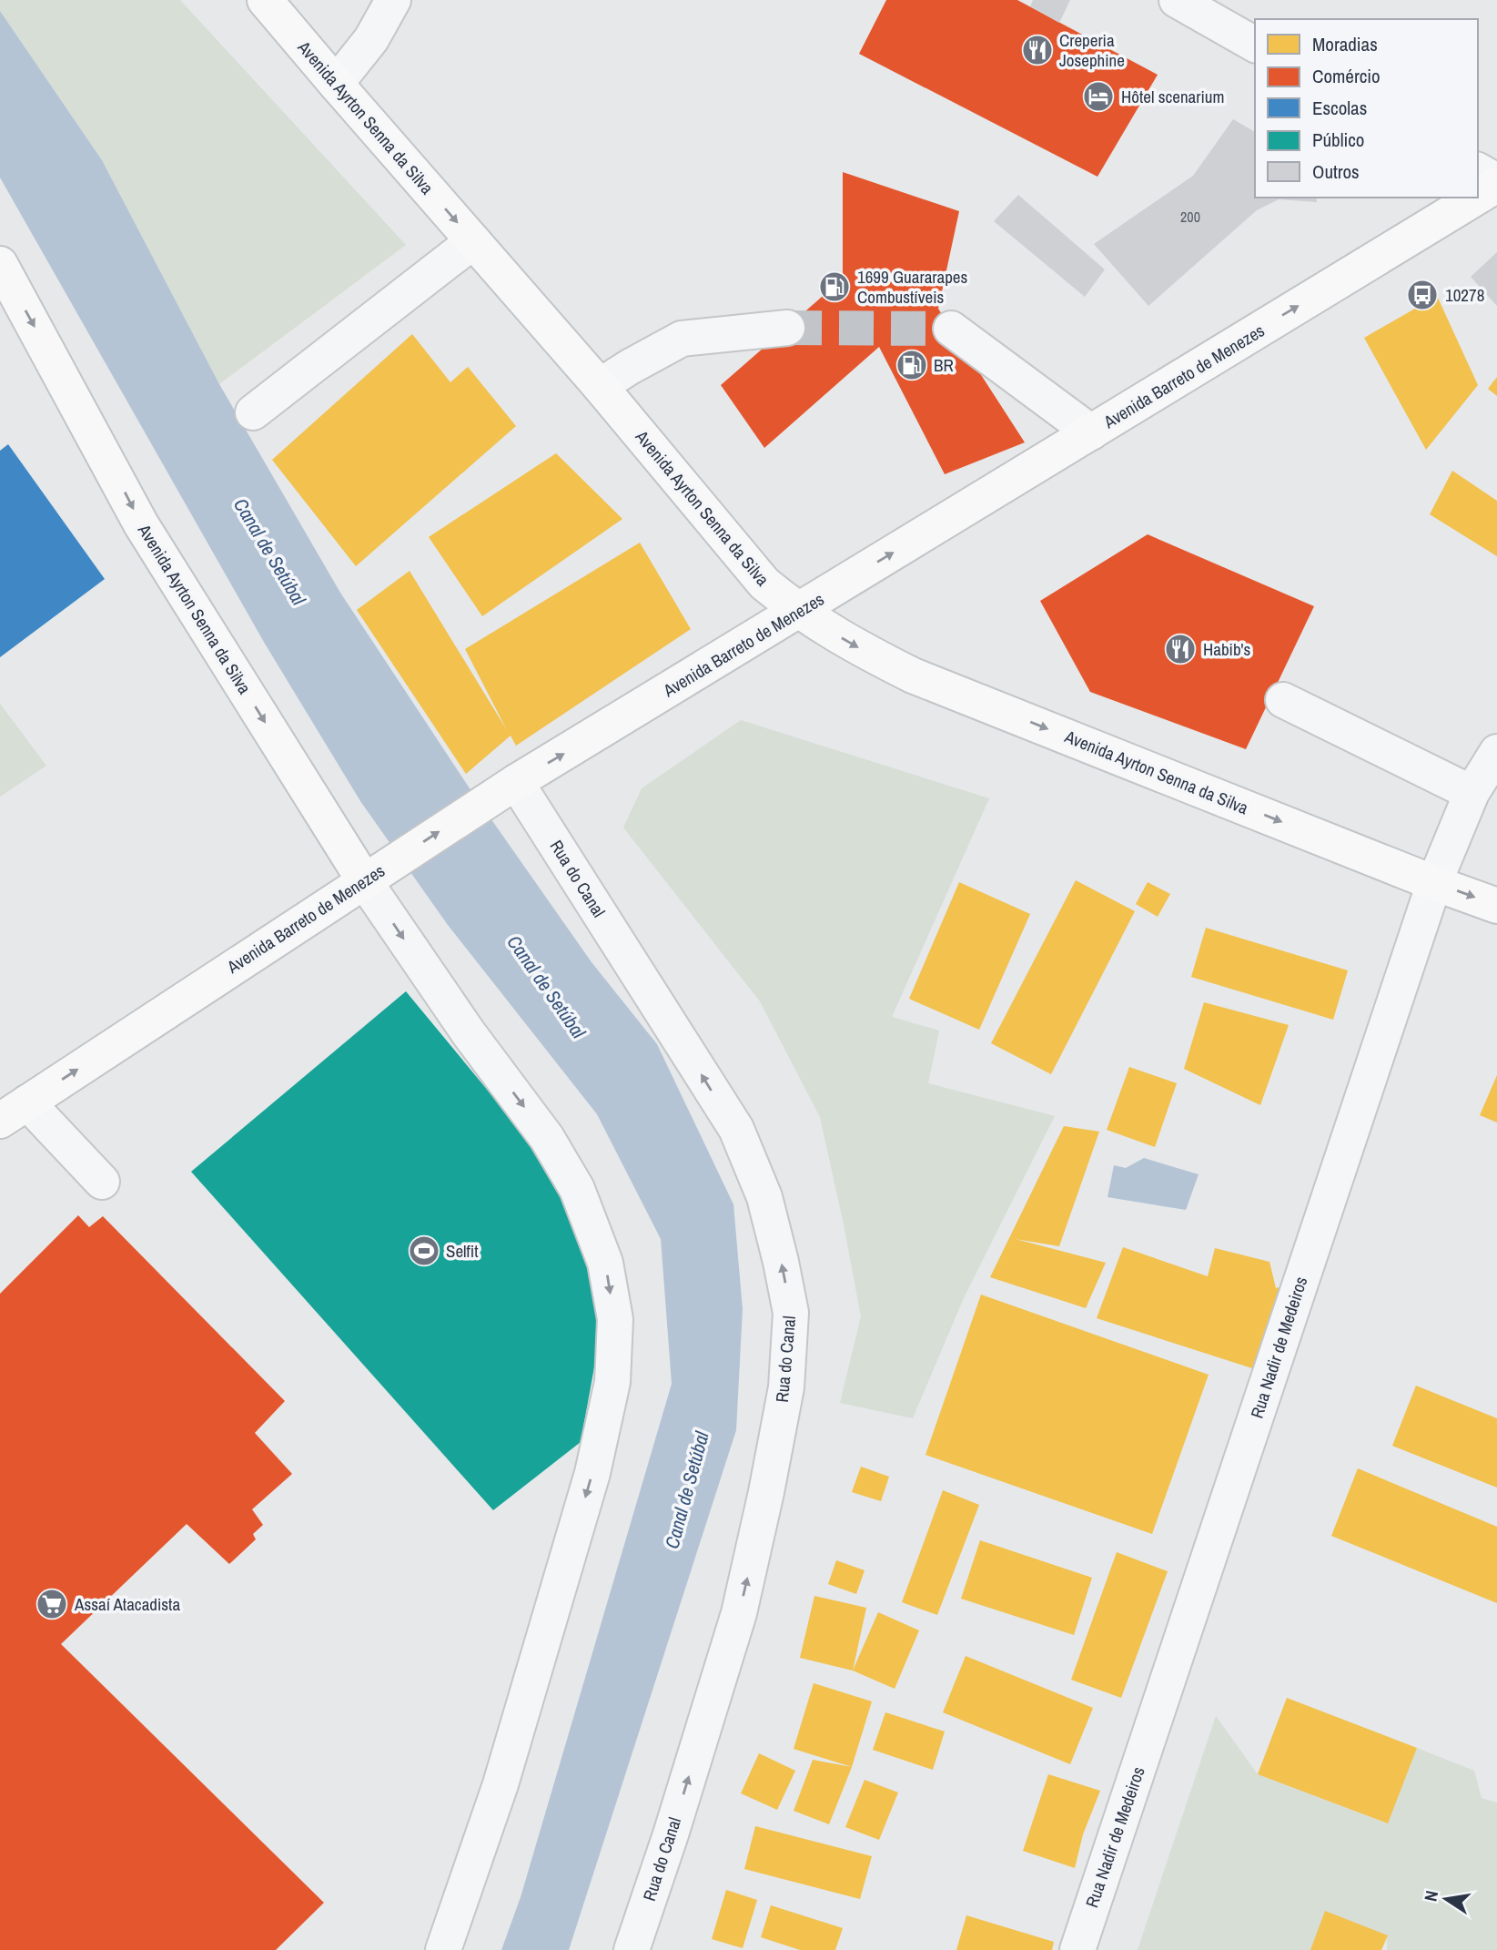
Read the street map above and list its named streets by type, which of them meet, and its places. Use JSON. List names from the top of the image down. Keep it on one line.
{"streets":{"main road":["Avenida Ayrton Senna da Silva","Avenida Barreto de Menezes"],"street":["Rua do Canal","Rua Nadir de Medeiros"]},"crossings":[["Avenida Ayrton Senna da Silva","Avenida Barreto de Menezes"],["Avenida Ayrton Senna da Silva","Rua Nadir de Medeiros"],["Avenida Barreto de Menezes","Rua do Canal"]],"one_way":["Avenida Ayrton Senna da Silva","Avenida Barreto de Menezes"],"water":["Canal de Setúbal"],"places":{"restaurant":["Creperia Josephine","Habib's"],"hotel":["Hôtel scenarium"],"fuel station":["1699 Guararapes Combustíveis","BR"],"bus stop":["10278"],"sports":["Selfit"],"supermarket":["Assaí Atacadista"]},"house_numbers":["200"],"legend":["Moradias","Comércio","Escolas","Público","Outros"],"north":"left"}
